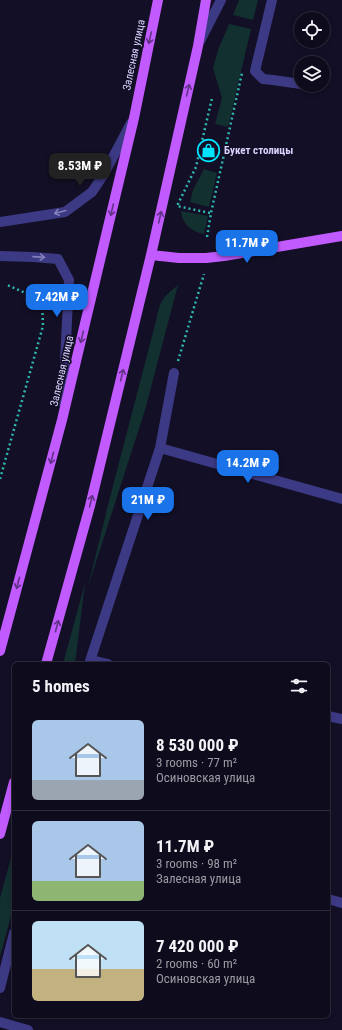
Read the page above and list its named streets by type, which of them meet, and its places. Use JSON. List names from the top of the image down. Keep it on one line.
{"streets":{"main road":["Залесная улица"]},"places":{"shop":["Букет столицы"]},"page":{"price":["8.53M ₽","11.7M ₽","7.42M ₽","14.2M ₽","21M ₽"],"heading":"5 homes","list":[{"name":"8 530 000 ₽","note":"3 rooms · 77 m² · Осиновская улица"},{"name":"11.7M ₽","note":"3 rooms · 98 m² · Залесная улица"},{"name":"7 420 000 ₽","note":"2 rooms · 60 m² · Осиновская улица"}]}}
